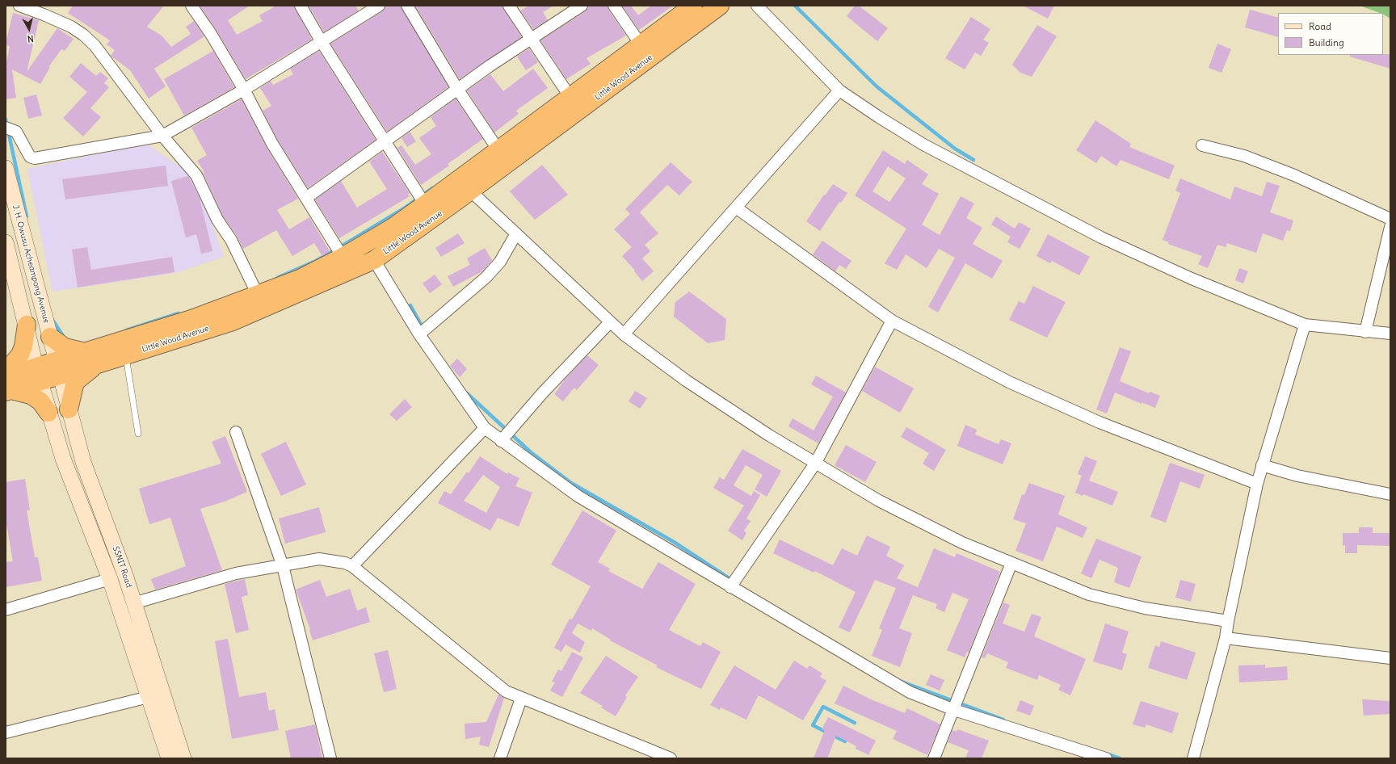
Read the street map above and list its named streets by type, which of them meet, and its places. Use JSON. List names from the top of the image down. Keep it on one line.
{"streets":{"highway":["Little Wood Avenue"],"street":["J. H. Owusu Acheampong Avenue","SSNIT Road"]},"crossings":[["Little Wood Avenue","J. H. Owusu Acheampong Avenue"],["Little Wood Avenue","SSNIT Road"],["J. H. Owusu Acheampong Avenue","SSNIT Road"]],"legend":["Road","Building"],"north":"bottom"}
